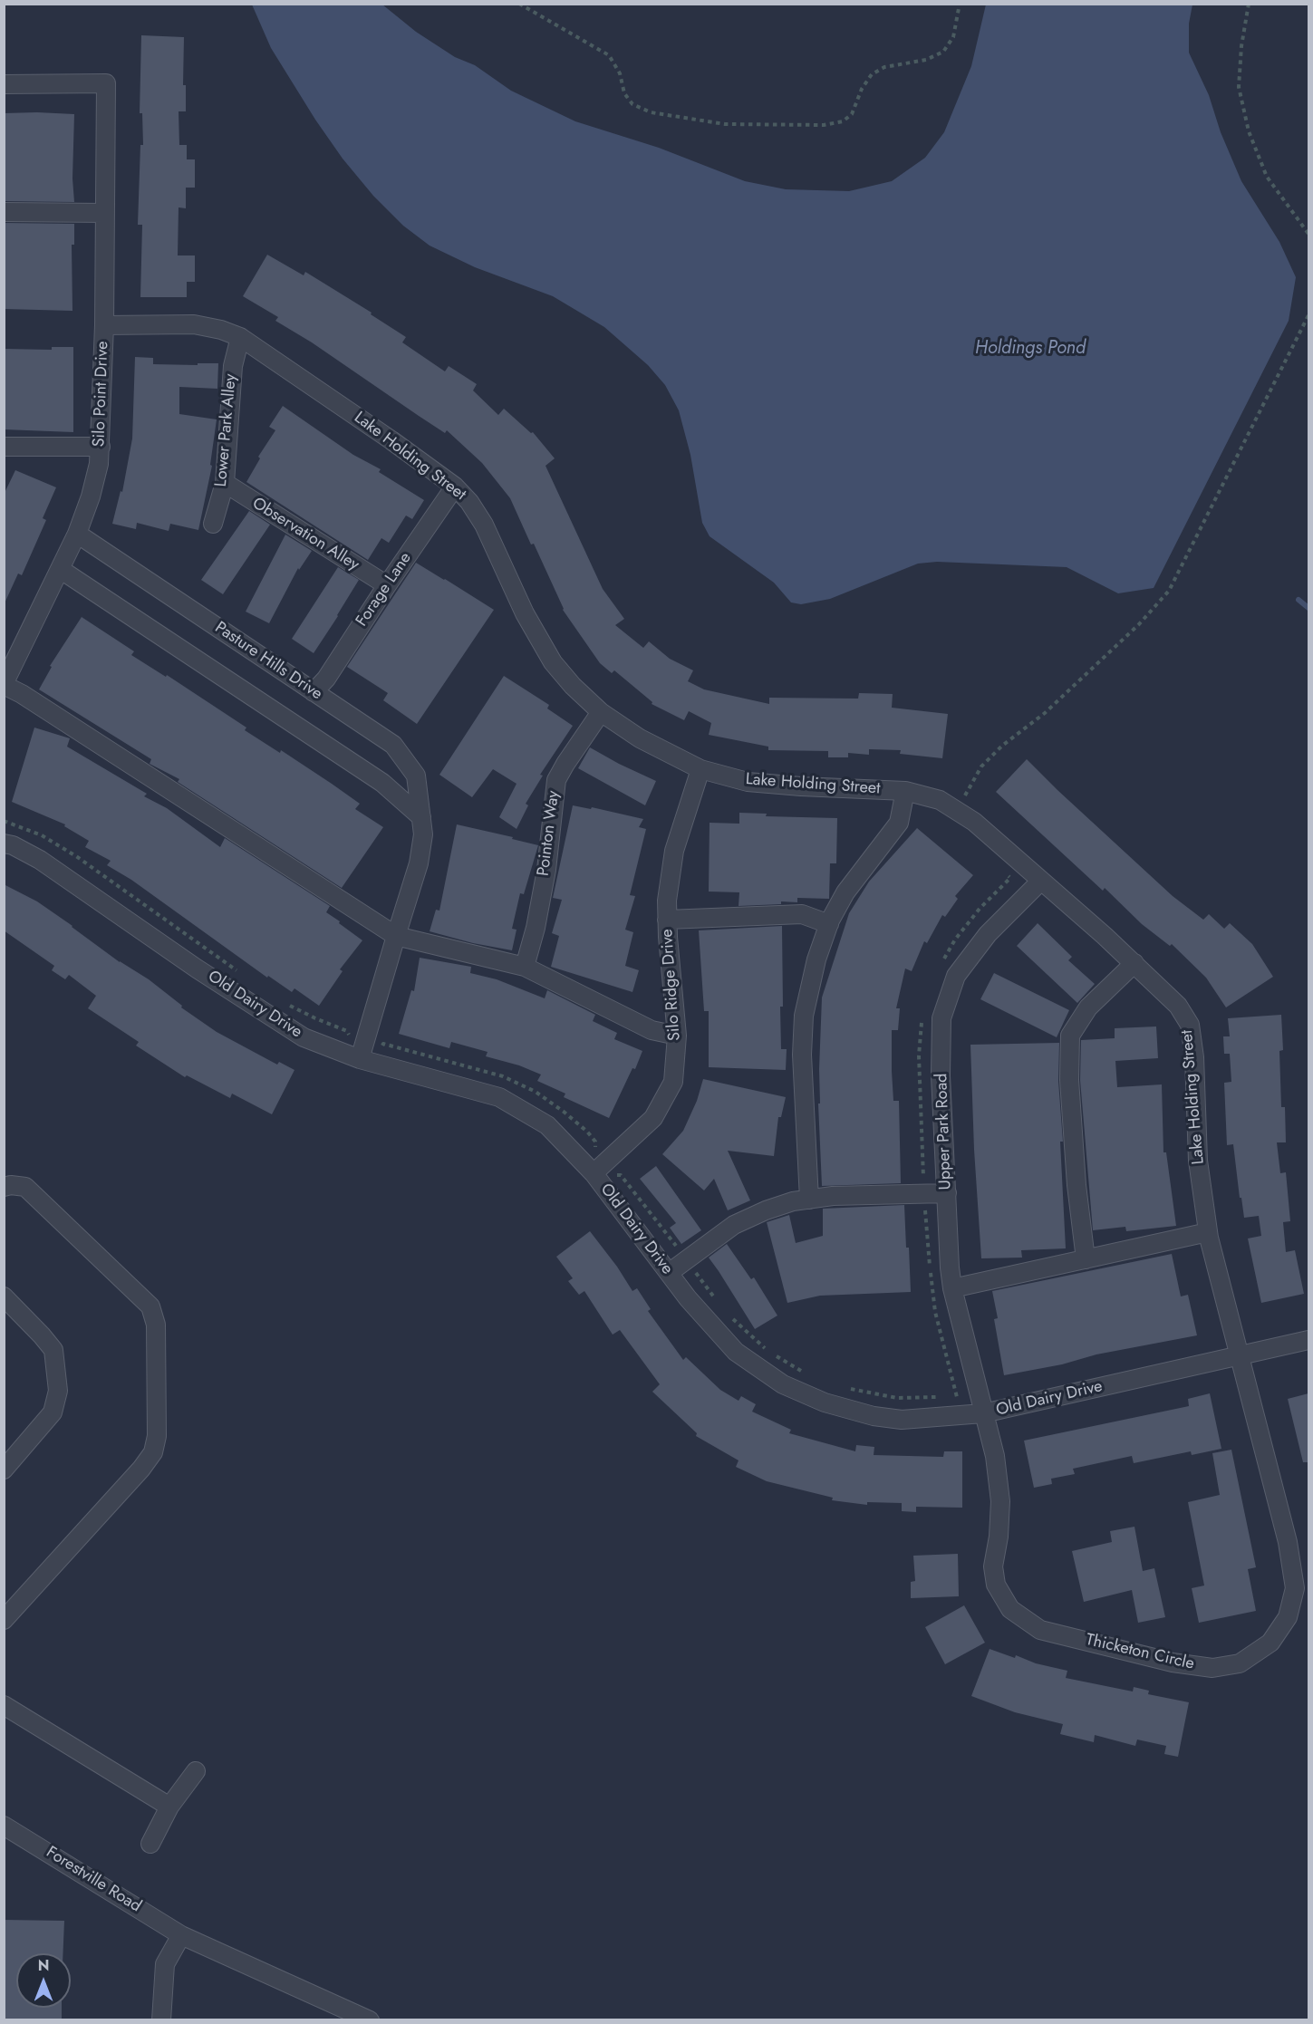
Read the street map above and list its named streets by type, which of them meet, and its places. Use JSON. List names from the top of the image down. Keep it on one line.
{"streets":{"street":["Silo Point Drive","Lower Park Alley","Lake Holding Street","Observation Alley","Forage Lane","Pasture Hills Drive","Pointon Way","Silo Ridge Drive","Old Dairy Drive","Upper Park Road","Thicketon Circle","Forestville Road"]},"crossings":[["Silo Point Drive","Lake Holding Street"],["Silo Point Drive","Pasture Hills Drive"],["Lower Park Alley","Lake Holding Street"],["Lower Park Alley","Observation Alley"],["Lake Holding Street","Forage Lane"],["Lake Holding Street","Pointon Way"],["Lake Holding Street","Silo Ridge Drive"],["Lake Holding Street","Old Dairy Drive"],["Lake Holding Street","Upper Park Road"],["Lake Holding Street","Thicketon Circle"],["Observation Alley","Forage Lane"],["Forage Lane","Pasture Hills Drive"],["Pasture Hills Drive","Old Dairy Drive"],["Silo Ridge Drive","Old Dairy Drive"],["Old Dairy Drive","Upper Park Road"],["Old Dairy Drive","Thicketon Circle"],["Upper Park Road","Thicketon Circle"]],"water":["Holdings Pond"],"north":"top"}
